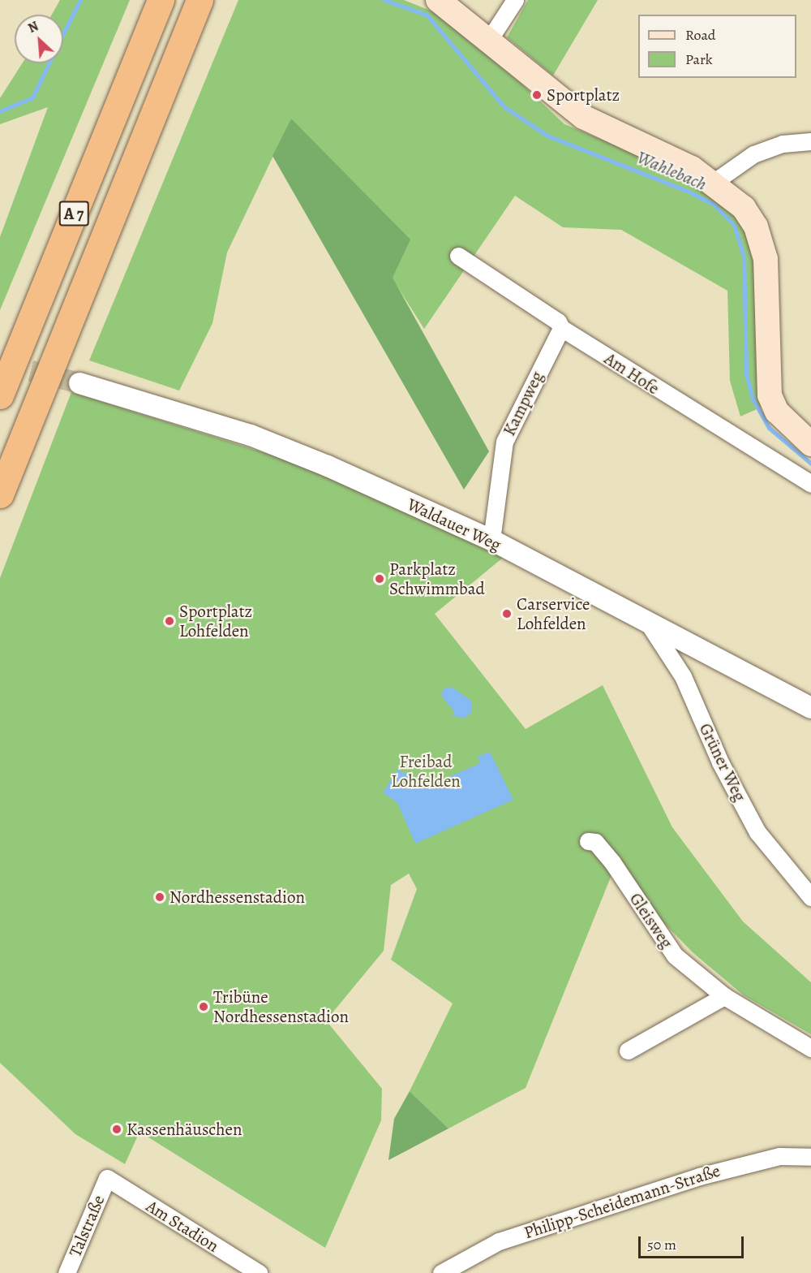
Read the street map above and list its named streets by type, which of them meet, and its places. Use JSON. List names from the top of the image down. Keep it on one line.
{"streets":{"highway":["A 7"],"street":["Am Hofe","Kampweg","Waldauer Weg","Grüner Weg","Gleisweg","Philipp-Scheidemann-Straße","Talstraße","Am Stadion"]},"crossings":[["Am Hofe","Kampweg"],["Kampweg","Waldauer Weg"],["Waldauer Weg","Grüner Weg"],["Talstraße","Am Stadion"]],"water":["Wahlebach"],"parks":["Freibad Lohfelden"],"places":["Sportplatz","Parkplatz Schwimmbad","Carservice Lohfelden","Sportplatz Lohfelden","Nordhessenstadion","Tribüne Nordhessenstadion","Kassenhäuschen"],"legend":["Road","Park"],"scale_bar":"50 m","north":"top left"}
